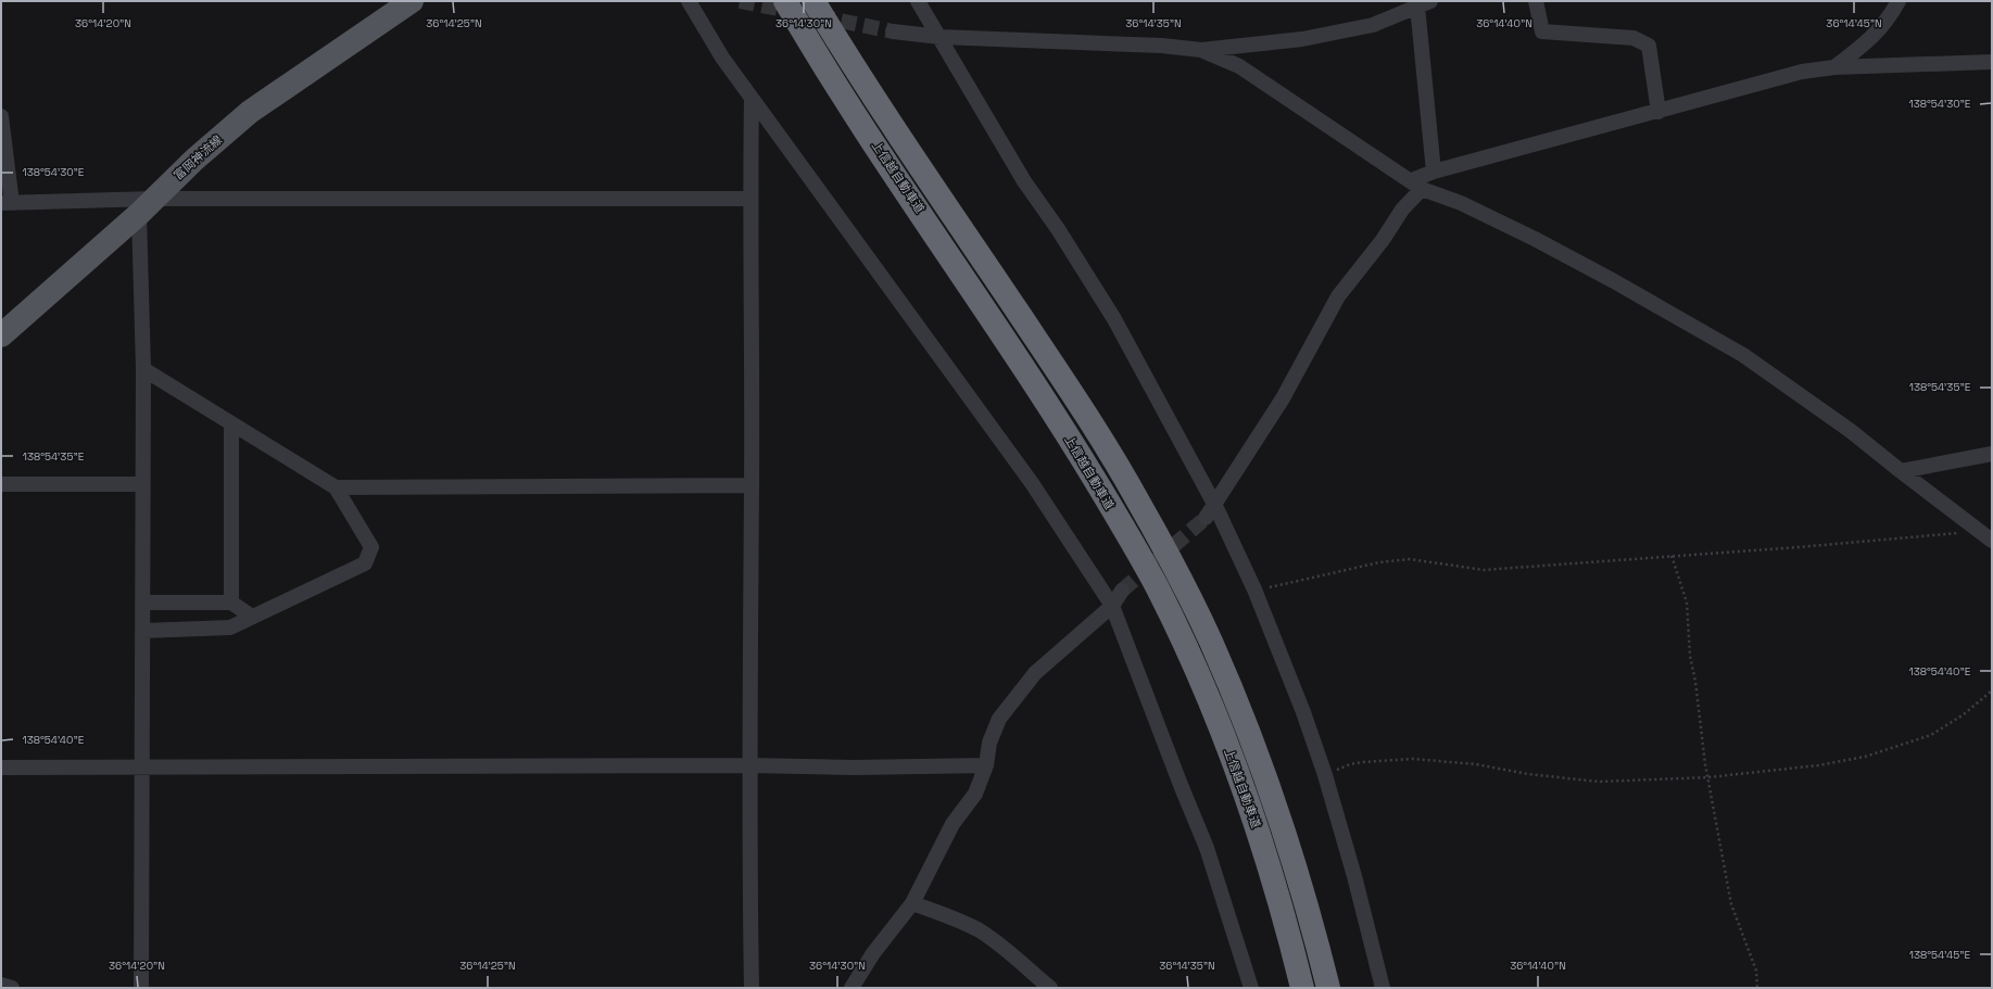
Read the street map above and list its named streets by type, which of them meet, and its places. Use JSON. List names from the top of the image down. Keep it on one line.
{"streets":{"highway":["上信越自動車道"],"main road":["富岡神流線"]},"coordinates":["36°14'20\"N","36°14'25\"N","36°14'30\"N","36°14'35\"N","36°14'40\"N","36°14'45\"N","138°54'30\"E","138°54'35\"E","138°54'40\"E","138°54'45\"E"]}
